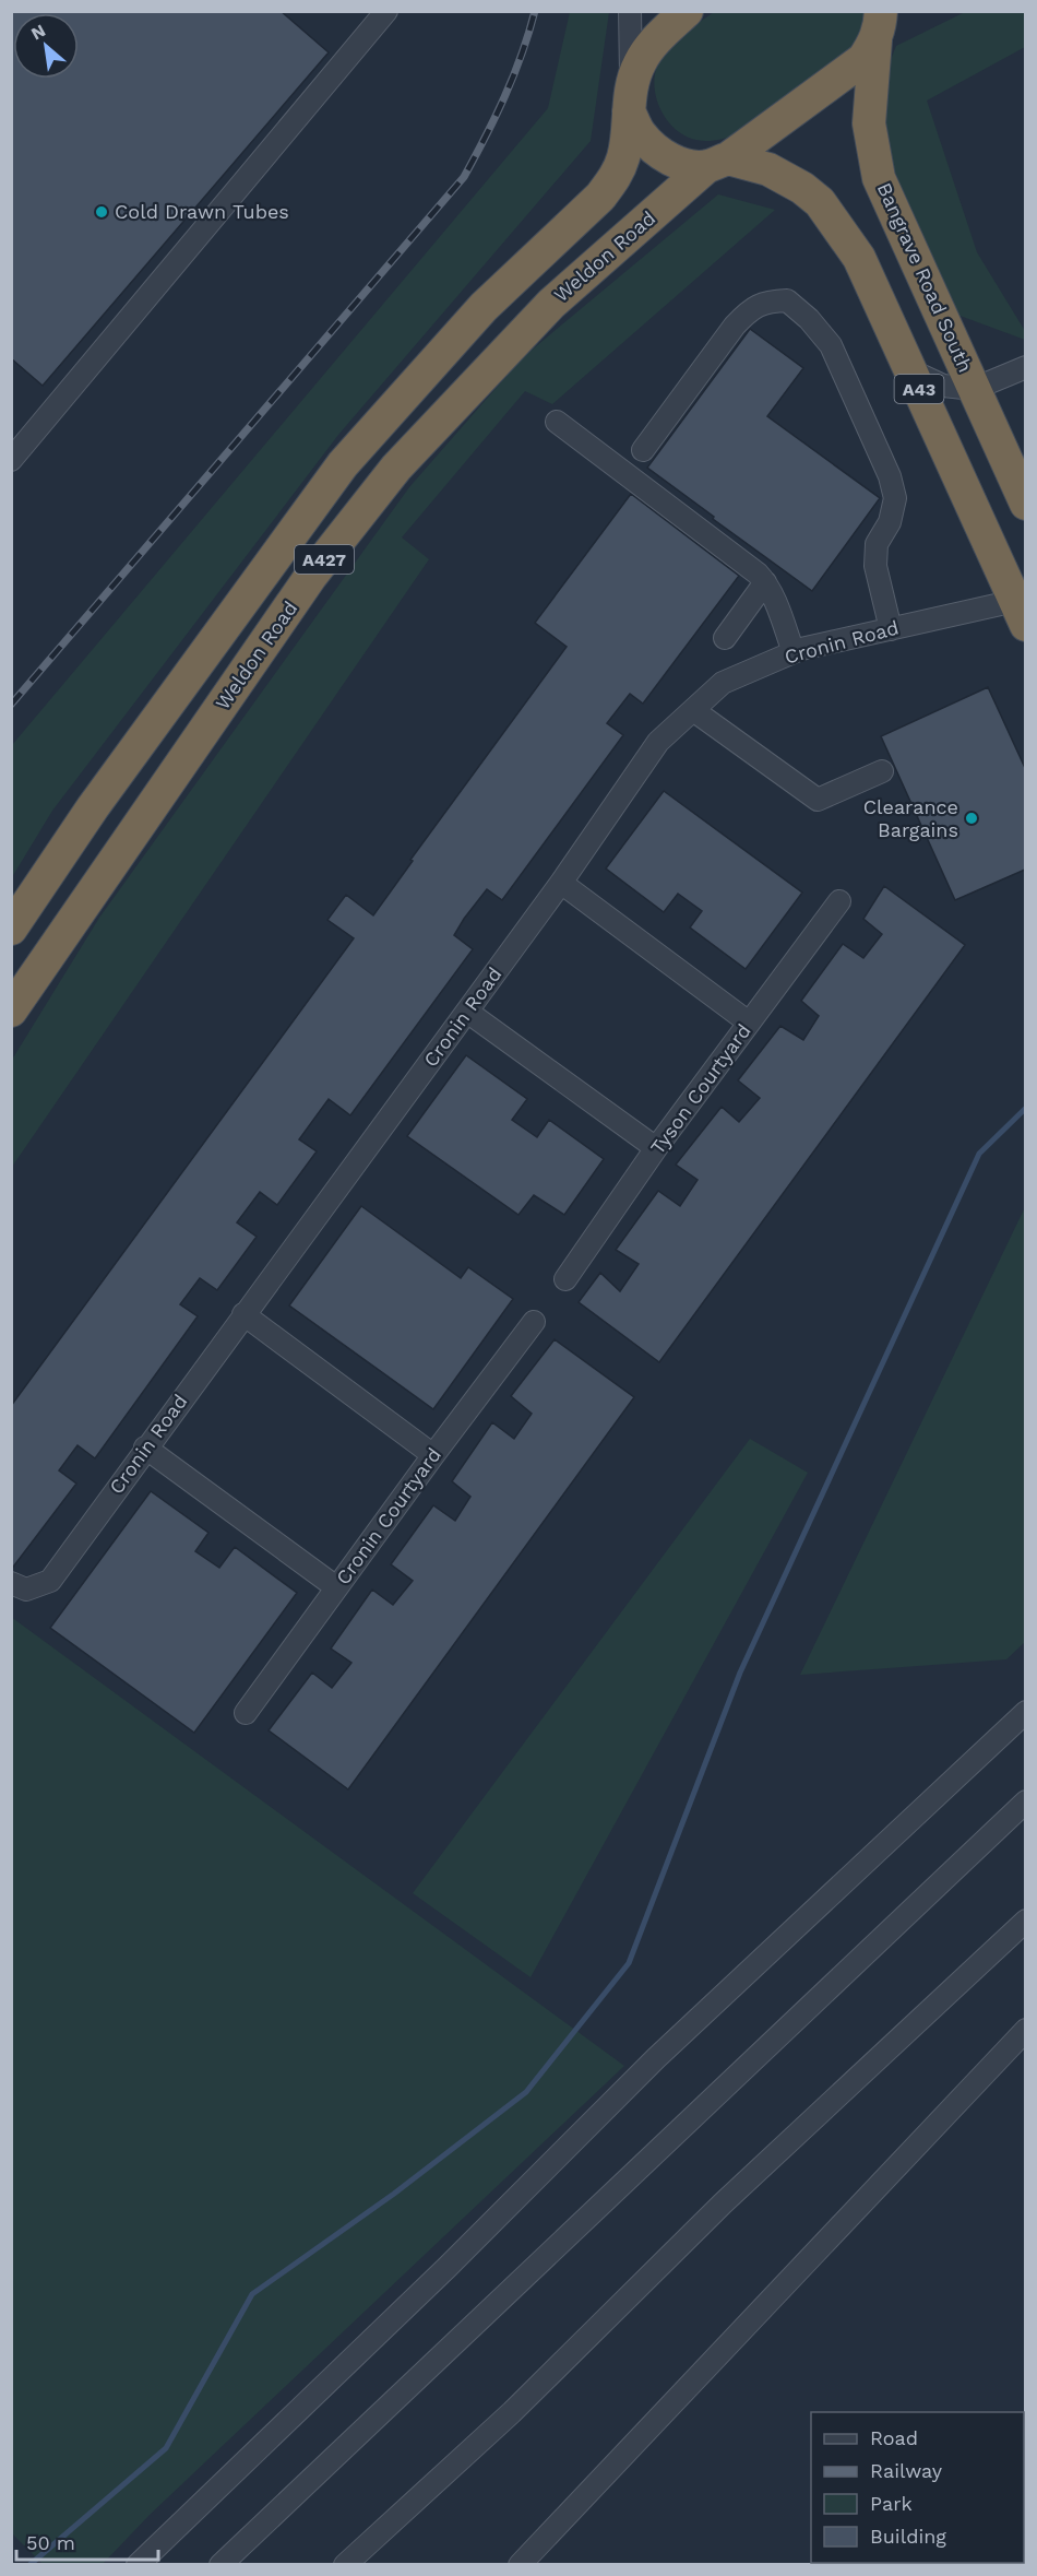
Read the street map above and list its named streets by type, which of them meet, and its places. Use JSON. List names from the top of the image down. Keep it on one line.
{"streets":{"highway":["Weldon Road","Bangrave Road South","A43","A427"],"street":["Cronin Road","Tyson Courtyard","Cronin Courtyard"]},"crossings":[["Weldon Road","A43"],["Bangrave Road South","A43"],["A43","A427"],["A43","Cronin Road"]],"places":["Cold Drawn Tubes","Clearance Bargains"],"legend":["Road","Railway","Park","Building"],"scale_bar":"50 m","north":"top left"}
